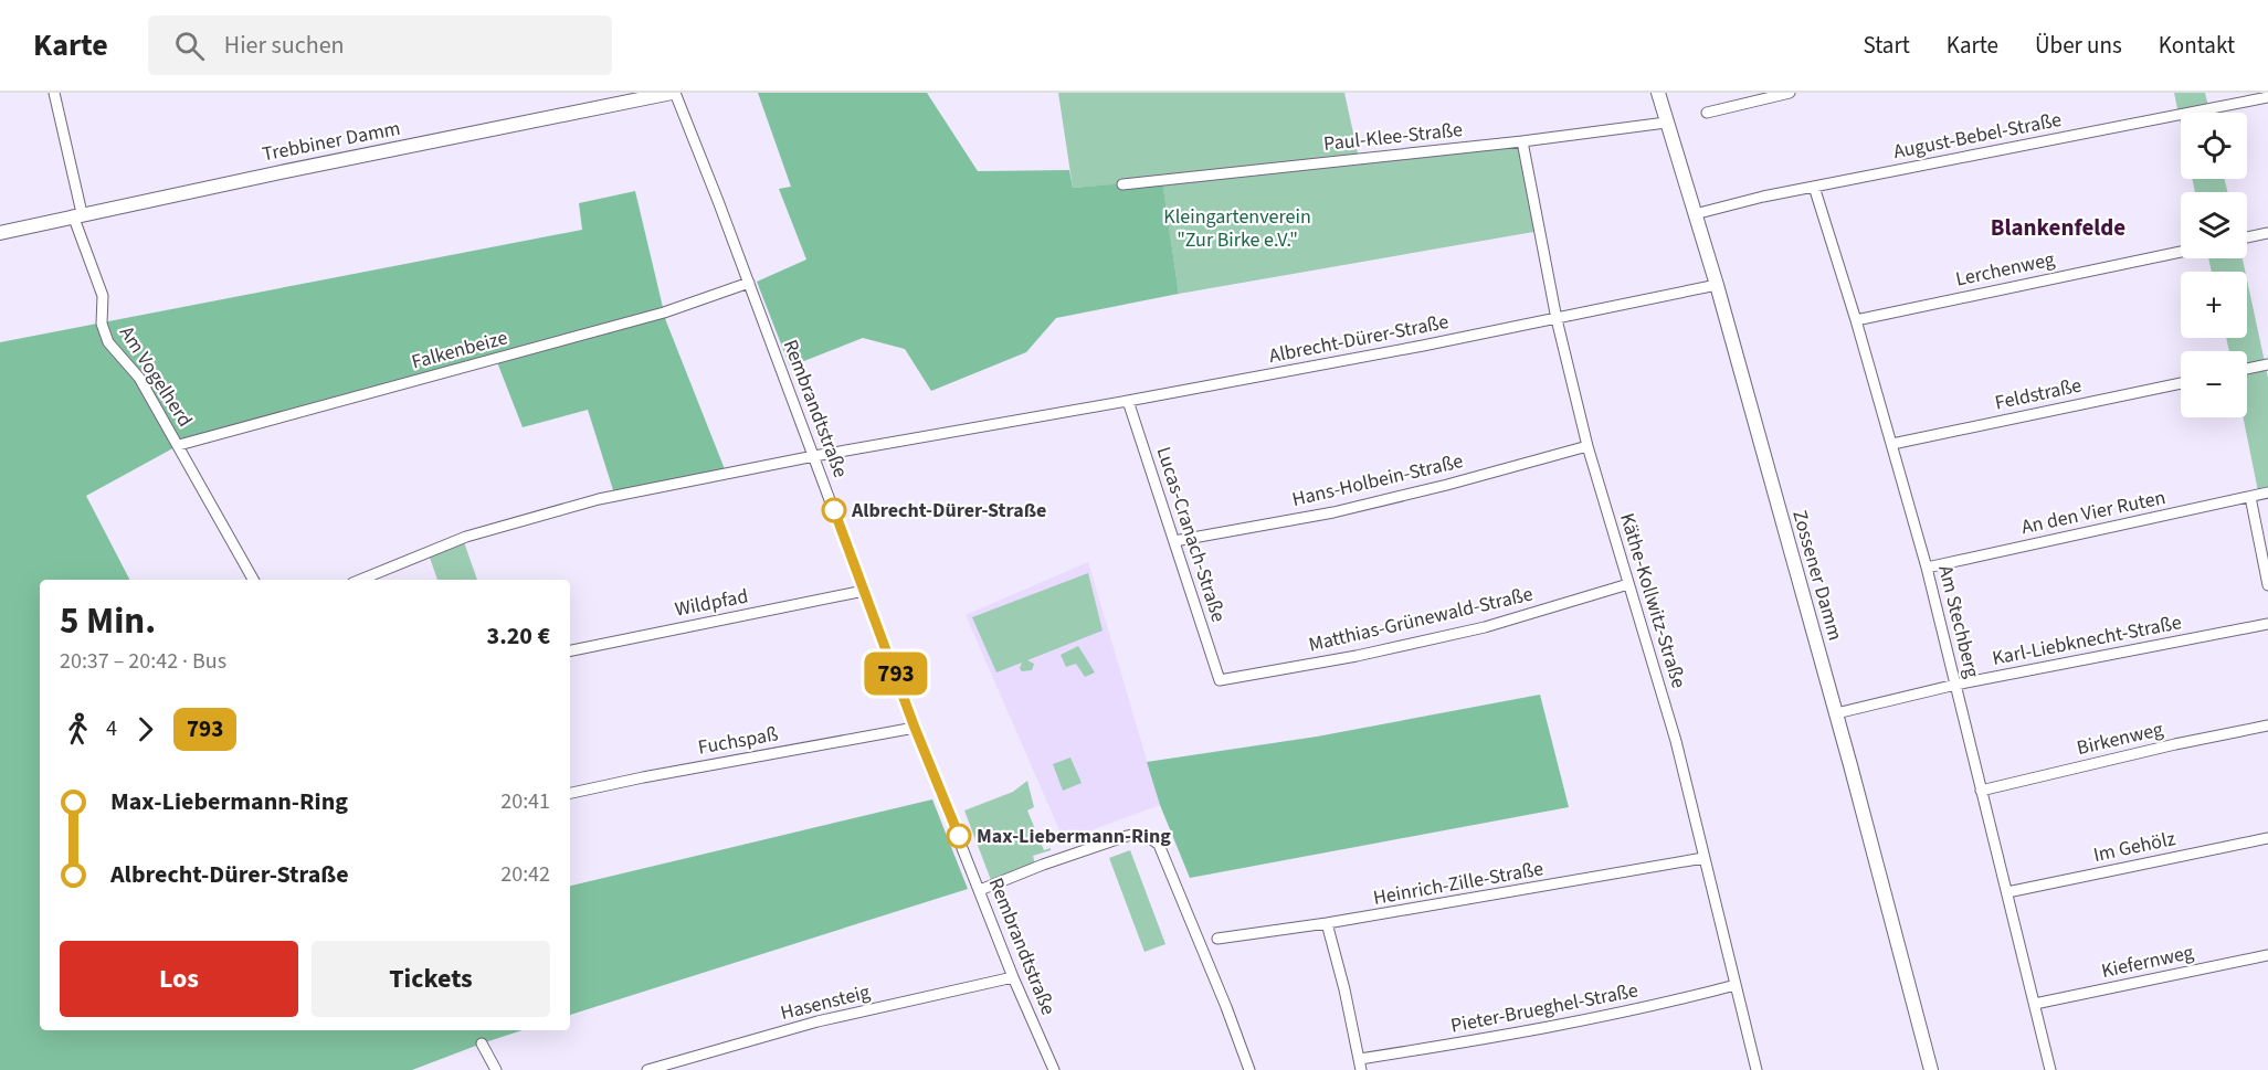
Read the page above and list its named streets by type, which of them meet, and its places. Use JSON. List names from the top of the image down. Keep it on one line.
{"streets":{"main road":["Trebbiner Damm","Zossener Damm"],"street":["August-Bebel-Straße","Paul-Klee-Straße","Lerchenweg","Albrecht-Dürer-Straße","Falkenbeize","Am Vogelherd","Feldstraße","Rembrandtstraße","Hans-Holbein-Straße","An den Vier Ruten","Lucas-Cranach-Straße","Käthe-Kollwitz-Straße","Wildpfad","Matthias-Grünewald-Straße","Am Stechberg","Karl-Liebknecht-Straße","Birkenweg","Fuchspaß","Im Gehölz","Heinrich-Zille-Straße","Kiefernweg","Hasensteig","Pieter-Brueghel-Straße"]},"crossings":[["August-Bebel-Straße","Zossener Damm"],["August-Bebel-Straße","Am Stechberg"],["Paul-Klee-Straße","Zossener Damm"],["Paul-Klee-Straße","Käthe-Kollwitz-Straße"],["Trebbiner Damm","Am Vogelherd"],["Trebbiner Damm","Rembrandtstraße"],["Lerchenweg","Am Stechberg"],["Albrecht-Dürer-Straße","Rembrandtstraße"],["Albrecht-Dürer-Straße","Lucas-Cranach-Straße"],["Albrecht-Dürer-Straße","Zossener Damm"],["Albrecht-Dürer-Straße","Käthe-Kollwitz-Straße"],["Falkenbeize","Am Vogelherd"],["Falkenbeize","Rembrandtstraße"],["Feldstraße","Am Stechberg"],["Rembrandtstraße","Wildpfad"],["Rembrandtstraße","Fuchspaß"],["Rembrandtstraße","Hasensteig"],["Hans-Holbein-Straße","Lucas-Cranach-Straße"],["Hans-Holbein-Straße","Käthe-Kollwitz-Straße"],["An den Vier Ruten","Am Stechberg"],["Lucas-Cranach-Straße","Matthias-Grünewald-Straße"],["Zossener Damm","Karl-Liebknecht-Straße"],["Käthe-Kollwitz-Straße","Matthias-Grünewald-Straße"],["Käthe-Kollwitz-Straße","Heinrich-Zille-Straße"],["Käthe-Kollwitz-Straße","Pieter-Brueghel-Straße"],["Am Stechberg","Karl-Liebknecht-Straße"],["Am Stechberg","Birkenweg"],["Am Stechberg","Im Gehölz"],["Am Stechberg","Kiefernweg"]],"districts":["Blankenfelde"],"parks":["Kleingartenverein \"Zur Birke e.V.\""],"places":["Albrecht-Dürer-Straße","Max-Liebermann-Ring"],"lines":["bus line 793"],"page":{"header":"Karte","search":"Hier suchen","nav":["Start","Karte","Über uns","Kontakt"],"on_map":"793","map_buttons":["+","−"],"heading":["5 Min.","20:37 – 20:42 · Bus","3.20 €"],"legs":["4","793"],"list":[{"name":"Max-Liebermann-Ring","value":"20:41"},{"name":"Albrecht-Dürer-Straße","value":"20:42"}],"buttons":["Los","Tickets"]}}
